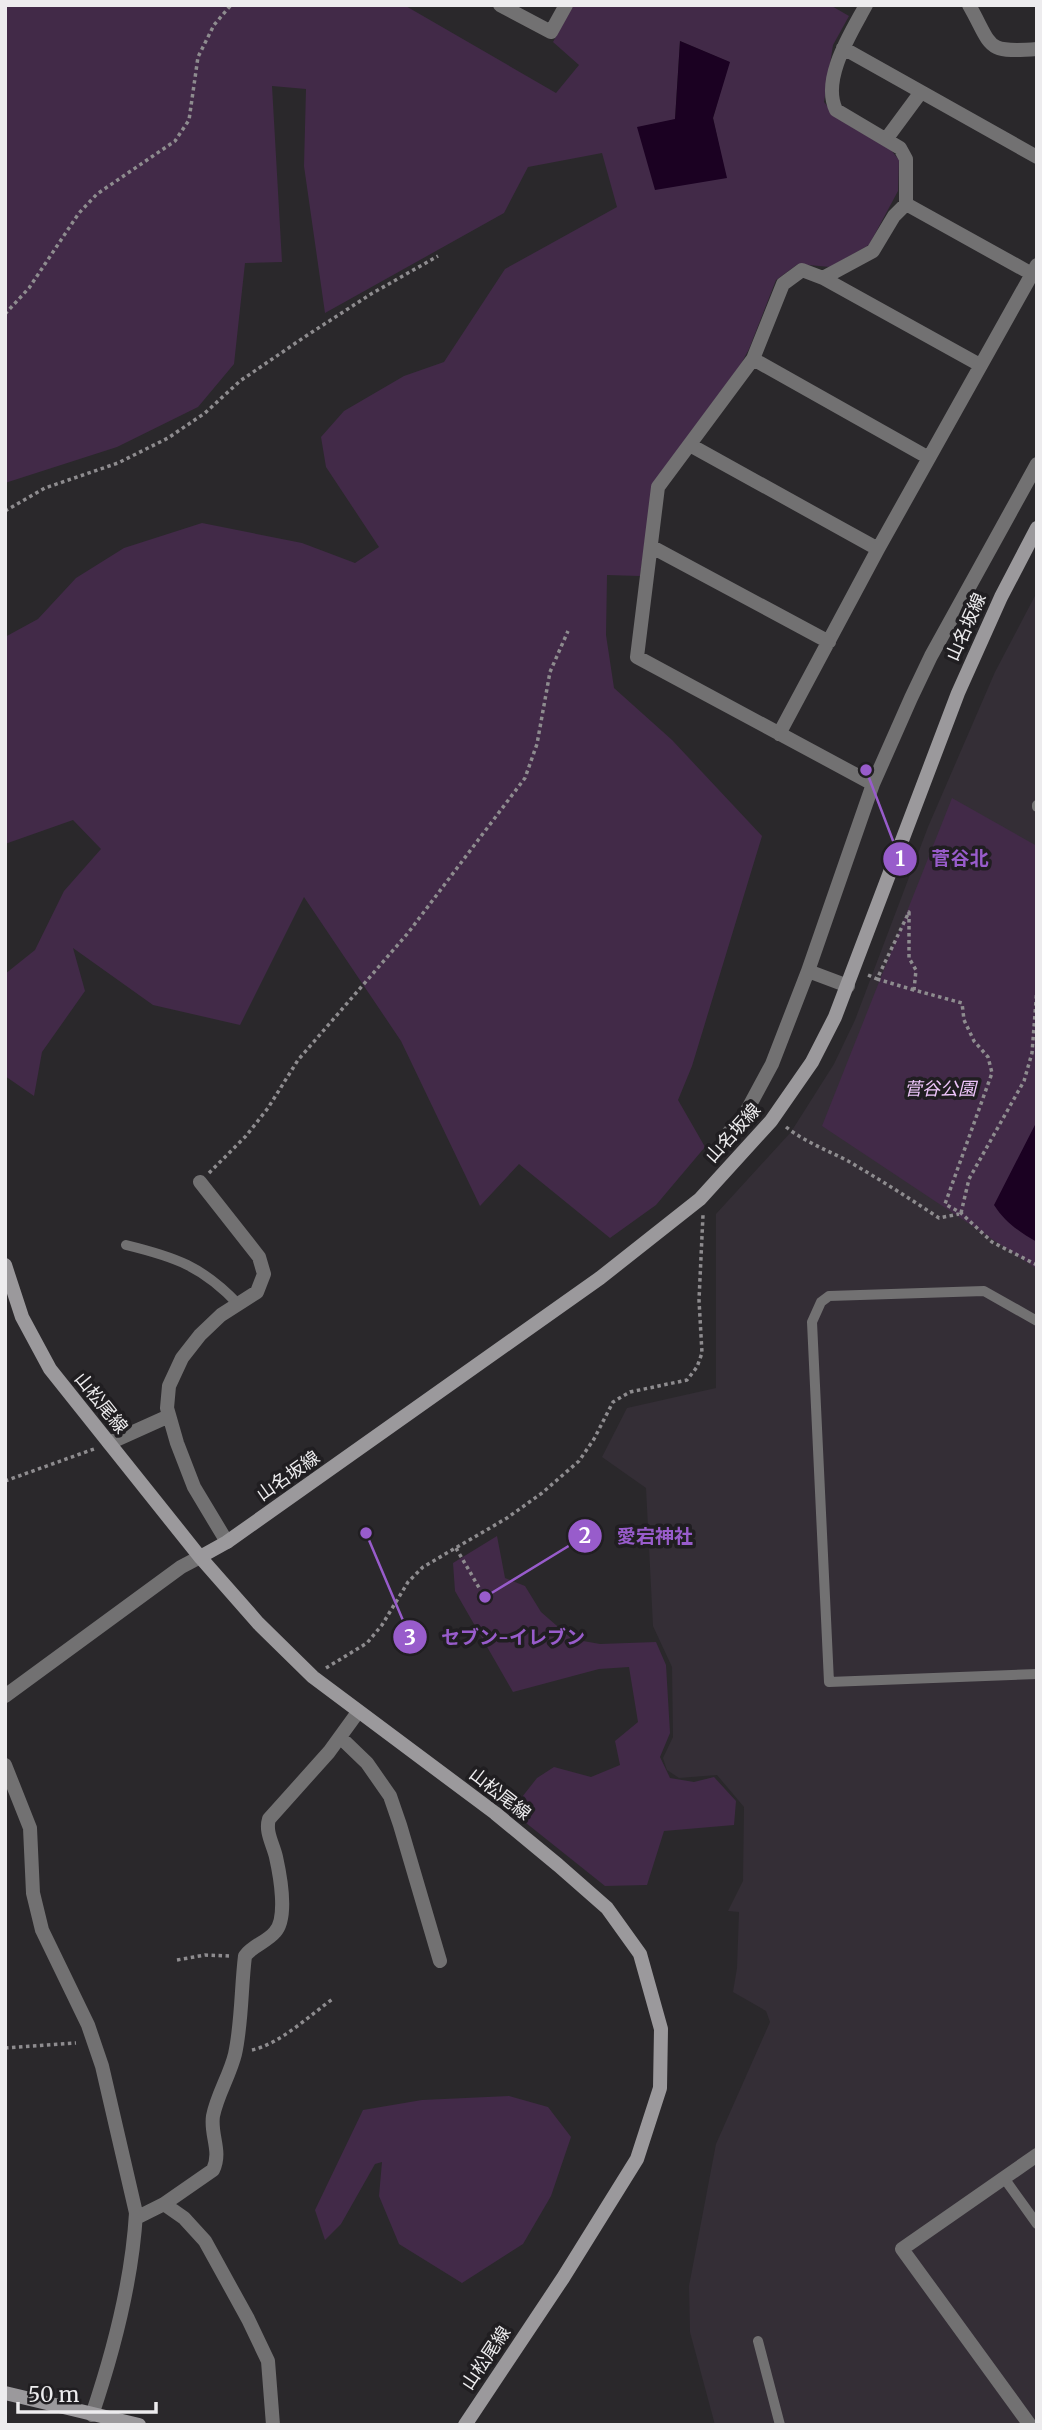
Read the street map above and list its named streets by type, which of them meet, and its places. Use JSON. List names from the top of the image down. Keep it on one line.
{"streets":{"main road":["山名坂線","山松尾線"]},"crossings":[["山名坂線","山松尾線"]],"parks":["菅谷公園"],"places":["菅谷北","セブン-イレブン","愛宕神社"],"scale_bar":"50 m"}
